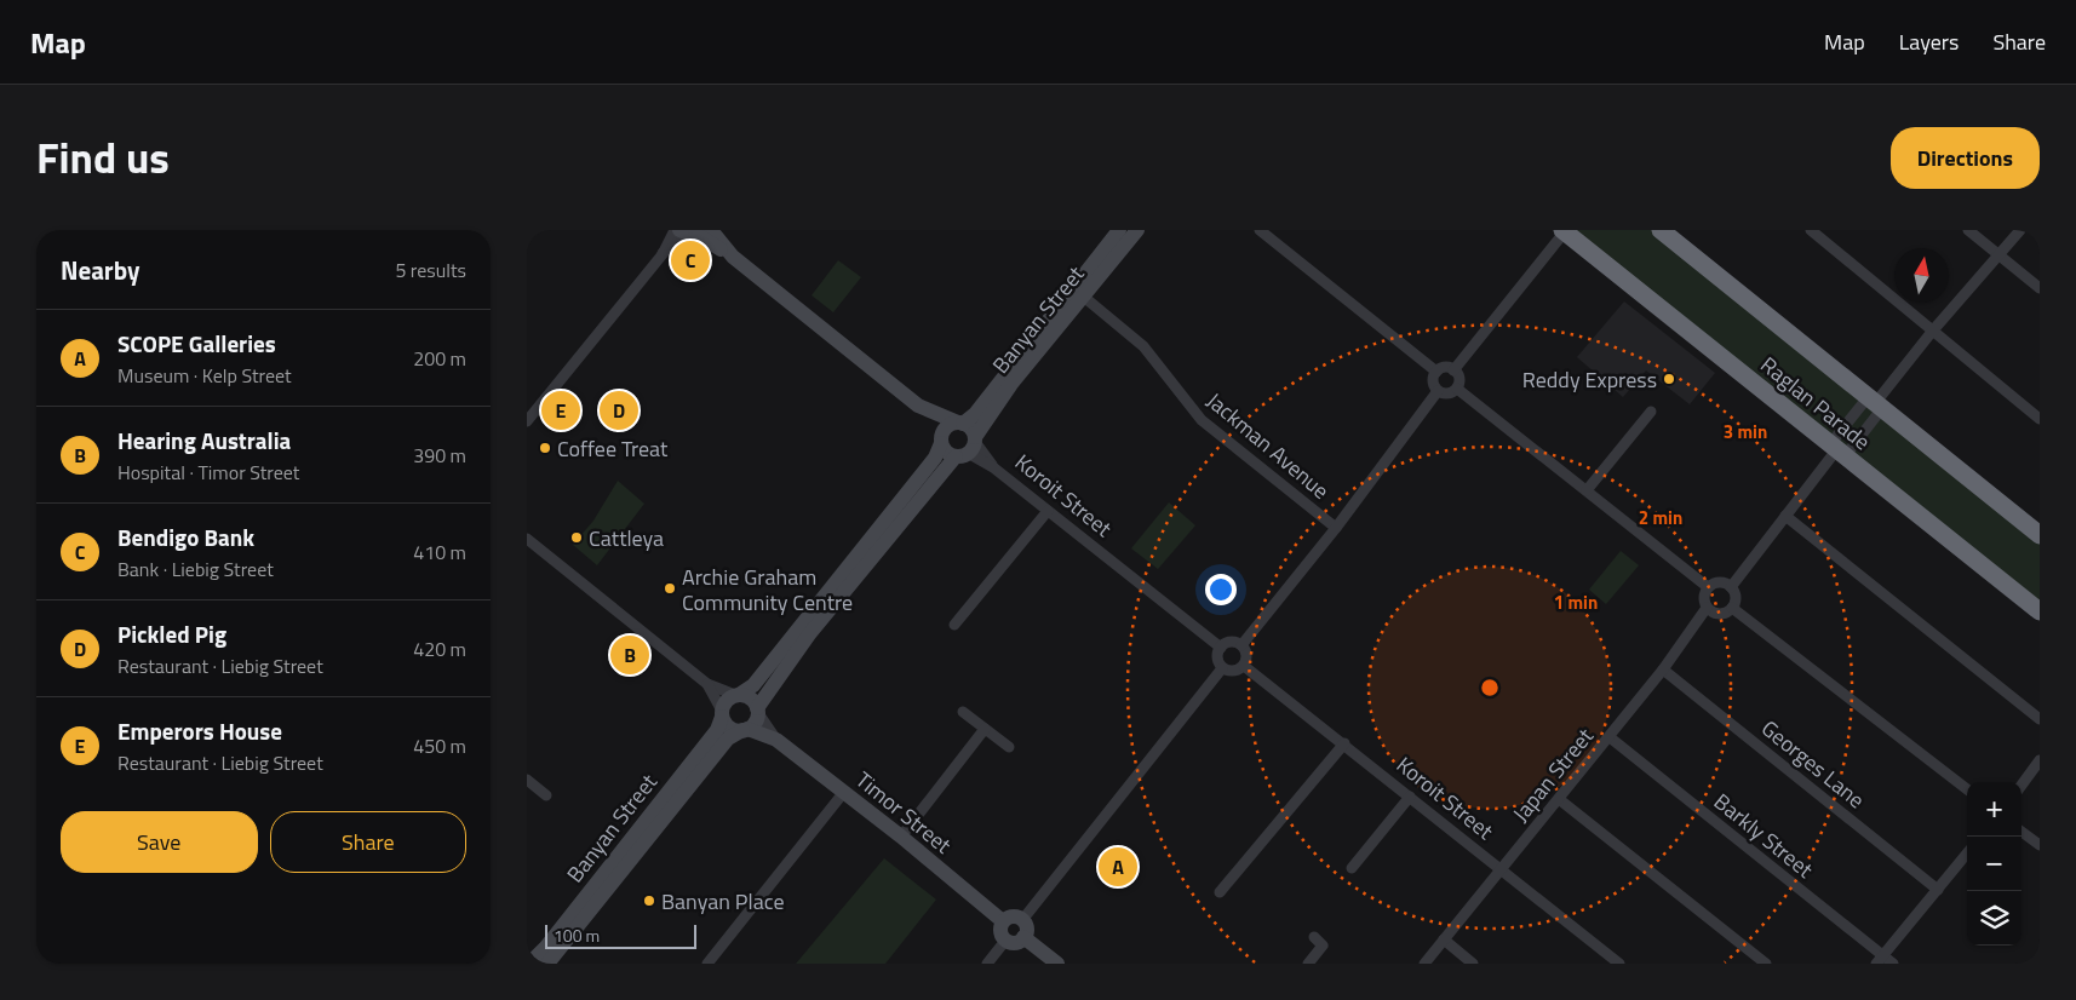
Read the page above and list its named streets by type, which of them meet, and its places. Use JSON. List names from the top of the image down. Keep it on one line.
{"streets":{"highway":["Raglan Parade"],"street":["Banyan Street","Jackman Avenue","Koroit Street","Georges Lane","Japan Street","Timor Street","Barkly Street"]},"crossings":[["Banyan Street","Jackman Avenue"],["Banyan Street","Koroit Street"],["Banyan Street","Timor Street"],["Koroit Street","Japan Street"],["Georges Lane","Japan Street"],["Japan Street","Barkly Street"]],"places":["Reddy Express","Coffee Treat","Cattleya","Archie Graham Community Centre","Banyan Place"],"scale_bar":"100 m","north":"top","page":{"header":"Map","nav":["Map","Layers","Share"],"title":"Find us","buttons":["Directions",["Save","Share"]],"heading":["Nearby","5 results"],"pins":["C","D","E","B","A"],"list":[{"mark":"A","name":"SCOPE Galleries","note":"Museum · Kelp Street","value":"200 m"},{"mark":"B","name":"Hearing Australia","note":"Hospital · Timor Street","value":"390 m"},{"mark":"C","name":"Bendigo Bank","note":"Bank · Liebig Street","value":"410 m"},{"mark":"D","name":"Pickled Pig","note":"Restaurant · Liebig Street","value":"420 m"},{"mark":"E","name":"Emperors House","note":"Restaurant · Liebig Street","value":"450 m"}],"map_buttons":["+","−"],"scale":"100 m"},"rings":["3 min","2 min","1 min"]}
